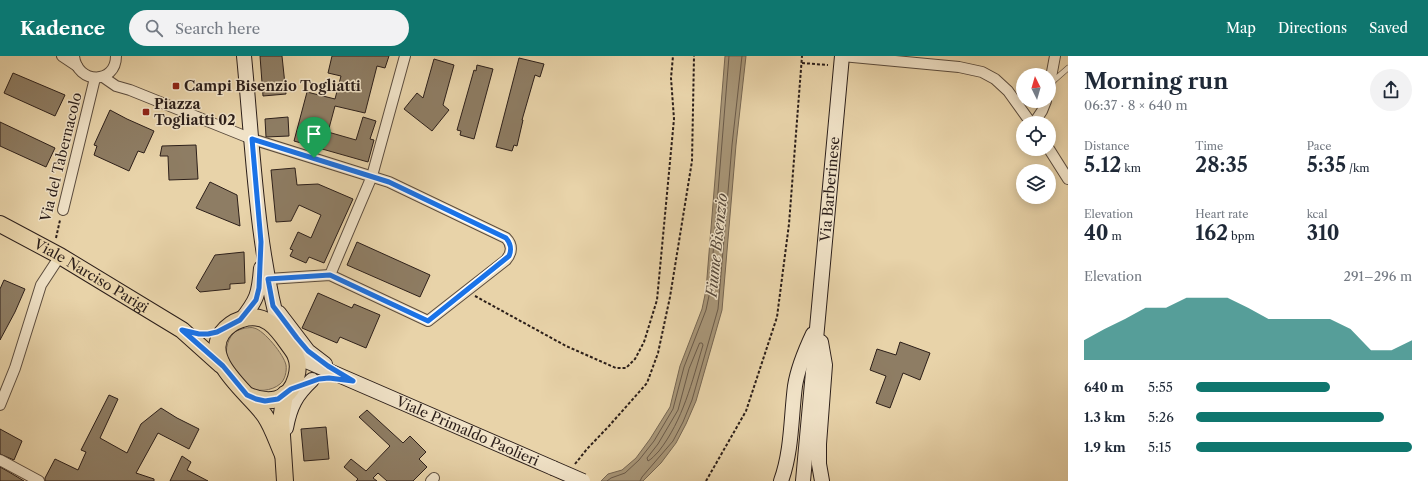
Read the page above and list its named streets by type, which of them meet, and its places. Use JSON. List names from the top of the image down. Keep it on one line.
{"streets":{"main road":["Via Barberinese","Viale Narciso Parigi","Viale Primaldo Paolieri"],"street":["Via del Tabernacolo"]},"crossings":[["Via del Tabernacolo","Viale Narciso Parigi"],["Viale Narciso Parigi","Viale Primaldo Paolieri"]],"water":["Fiume Bisenzio"],"places":{"transit":["Campi Bisenzio Togliatti","Piazza Togliatti 02"]},"north":"top","page":{"header":"Kadence","search":"Search here","nav":["Map","Directions","Saved"],"heading":["Morning run","06:37 · 8 × 640 m"],"stats":[["Distance","5.12 km"],["Time","28:35"],["Pace","5:35 /km"],["Elevation","40 m"],["Heart rate","162 bpm"],["kcal","310"]],"chart":["Elevation","291–296 m"],"list":[{"name":"640 m","note":"5:55"},{"name":"1.3 km","note":"5:26"},{"name":"1.9 km","note":"5:15"}]}}
